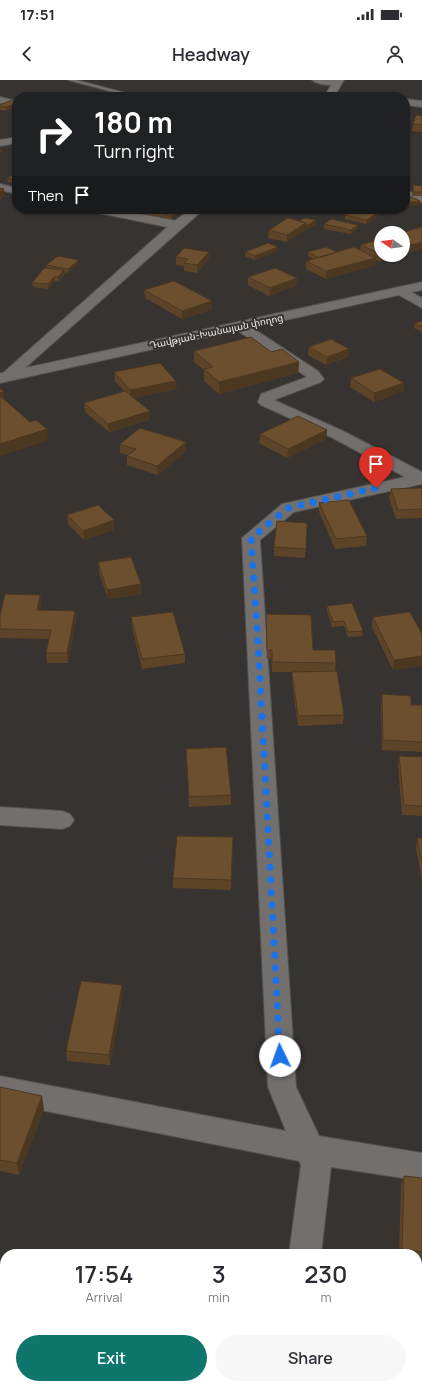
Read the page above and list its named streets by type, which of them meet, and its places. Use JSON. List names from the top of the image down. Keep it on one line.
{"streets":{"street":["Դավթյան-Խանայան փողոց"]},"north":"left","page":{"status":"17:51","header":"Headway","turn":["180 m","Turn right"],"then":"Then","eta":["17:54","Arrival","3","min","230","m"],"buttons":["Exit","Share"]}}
